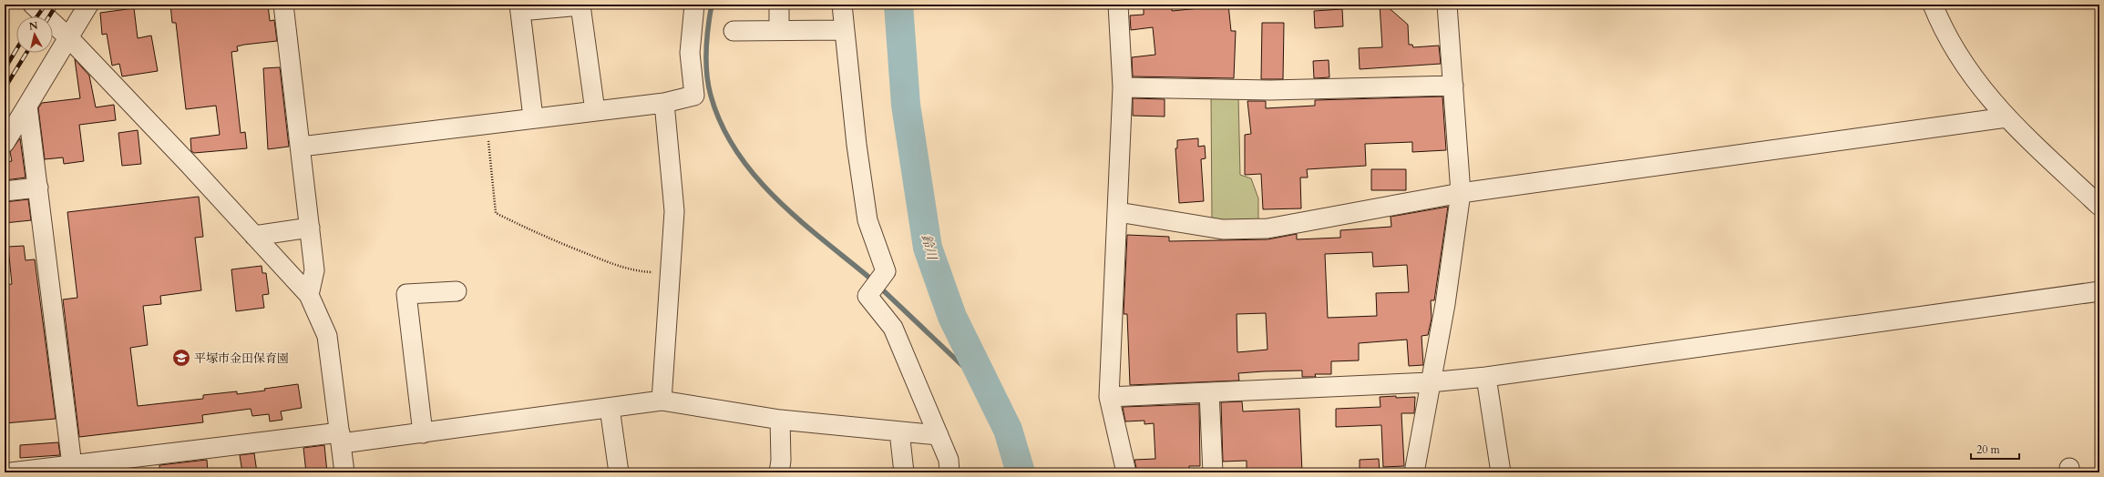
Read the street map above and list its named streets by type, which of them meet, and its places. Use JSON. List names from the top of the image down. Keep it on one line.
{"water":["鈴川"],"places":{"school or university":["平塚市金田保育園"]},"scale_bar":"20 m","north":"top"}
